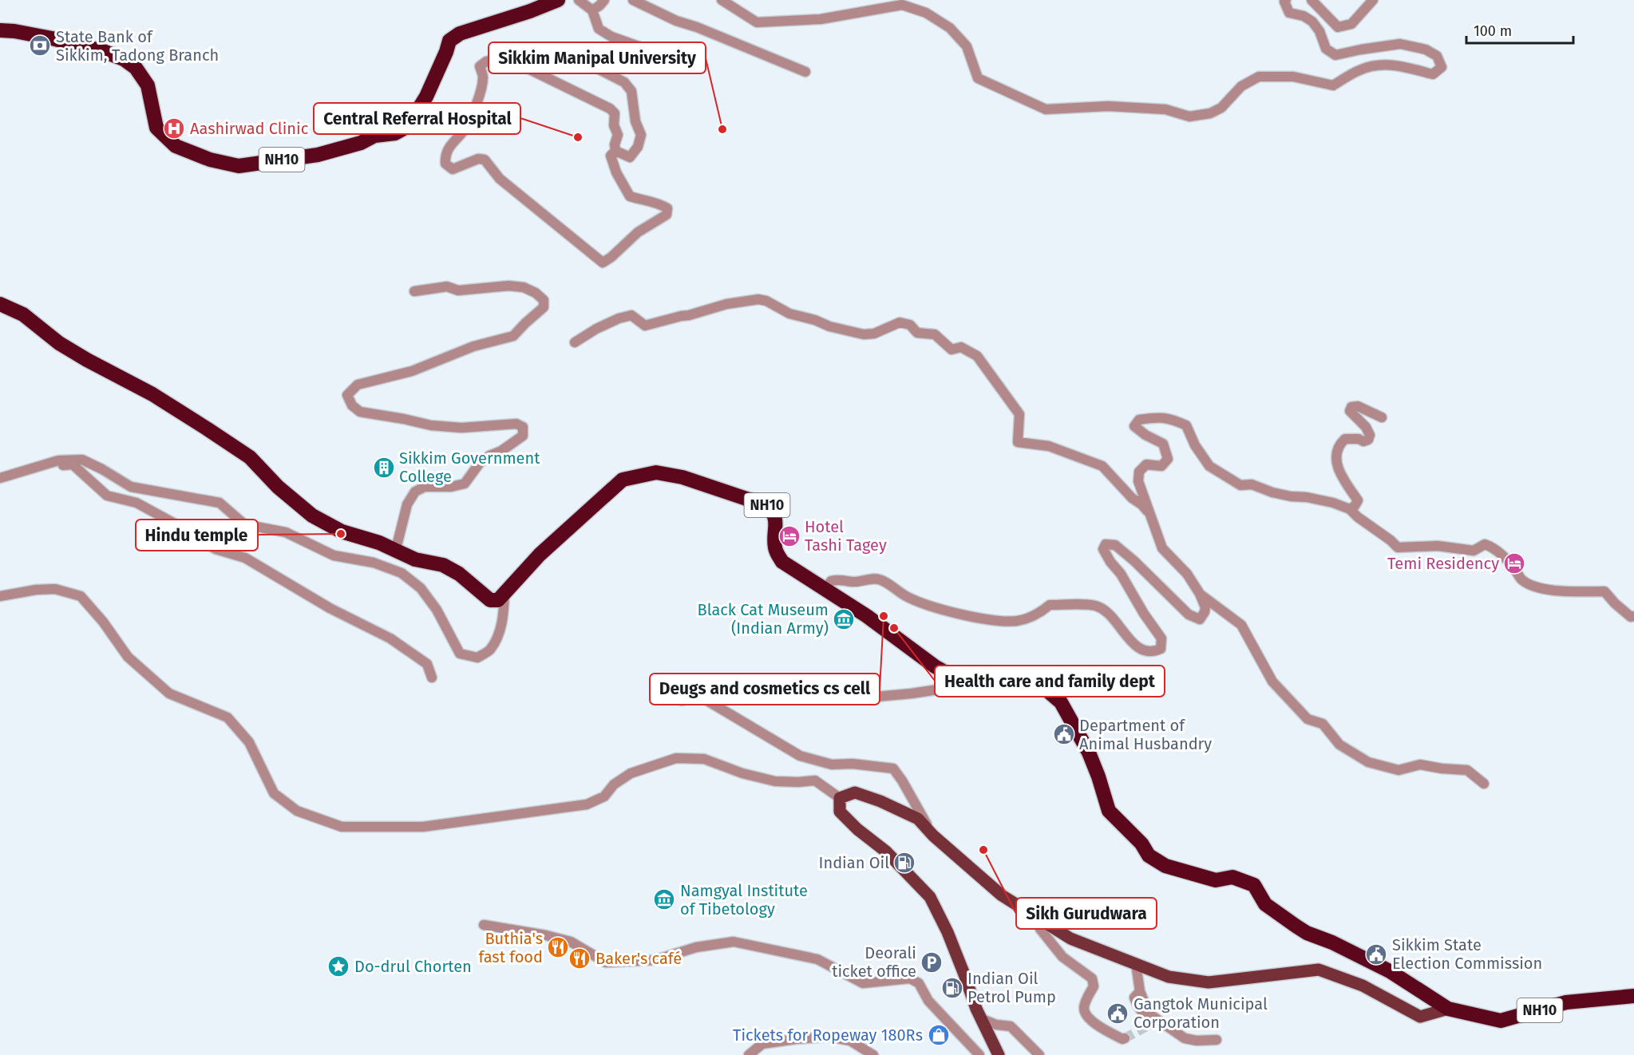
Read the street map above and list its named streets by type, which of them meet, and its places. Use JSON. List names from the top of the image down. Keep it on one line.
{"streets":{"highway":["NH10"]},"places":{"bank":["State Bank of Sikkim, Tadong Branch"],"hospital":["Aashirwad Clinic"],"other":["Sikkim Manipal University","Central Referral Hospital","Hindu temple","Deugs and cosmetics cs cell","Health care and family dept","Sikh Gurudwara"],"building":["Sikkim Government College"],"hotel":["Hotel Tashi Tagey","Temi Residency"],"museum":["Black Cat Museum (Indian Army)","Namgyal Institute of Tibetology"],"public building":["Department of Animal Husbandry","Sikkim State Election Commission","Gangtok Municipal Corporation"],"fuel station":["Indian Oil","Indian Oil Petrol Pump"],"restaurant":["Buthia's fast food","Baker's café"],"parking":["Deorali ticket office"],"place":["Do-drul Chorten"],"shop":["Tickets for Ropeway 180Rs"]},"scale_bar":"100 m"}
